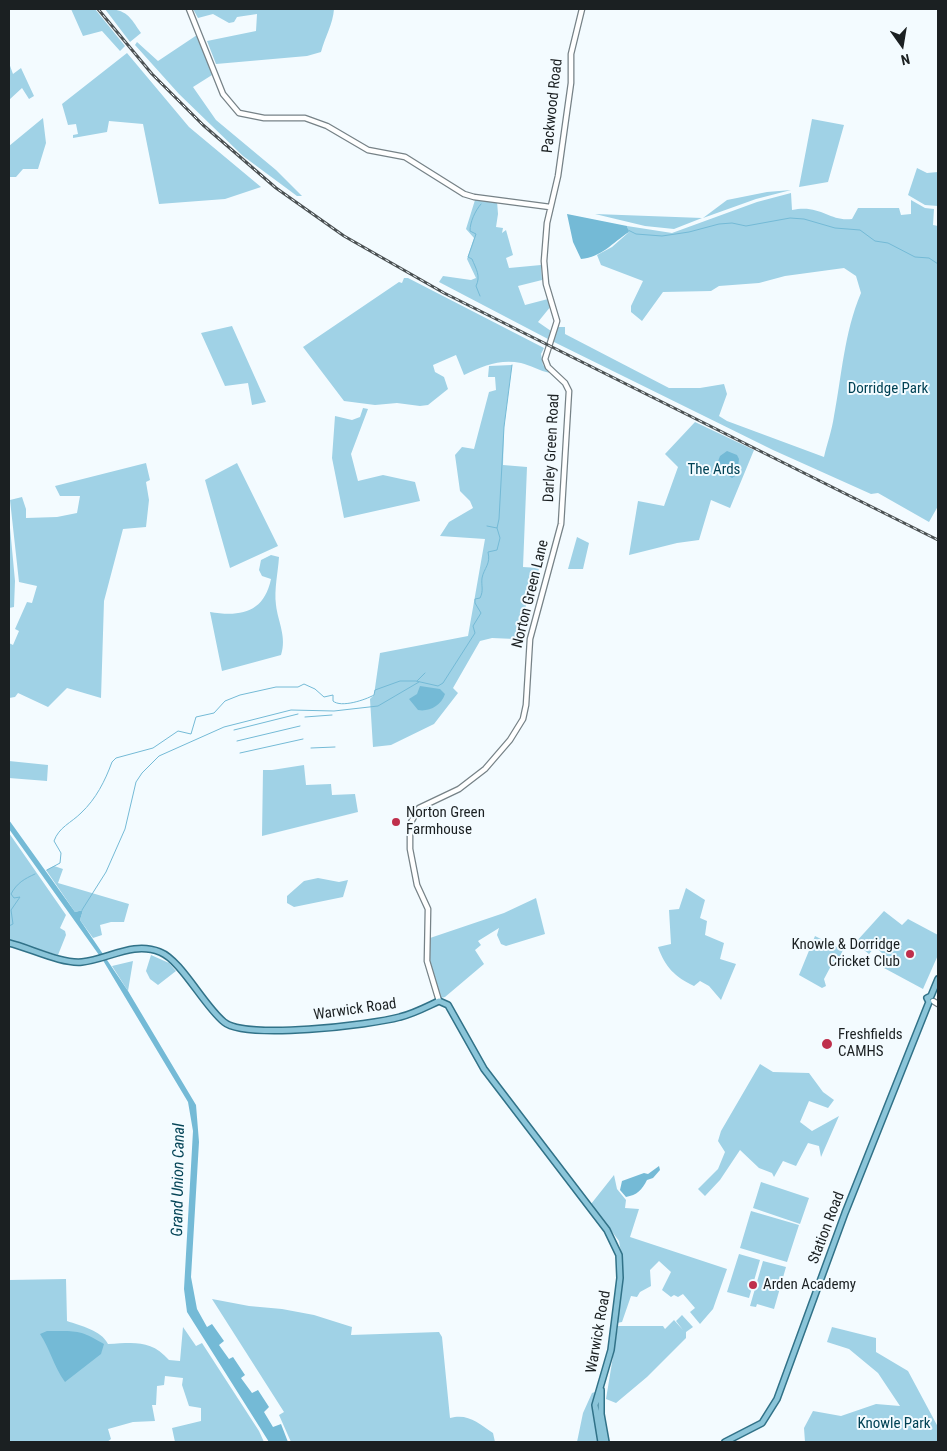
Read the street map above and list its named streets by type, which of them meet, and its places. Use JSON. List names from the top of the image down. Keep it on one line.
{"streets":{"main road":["Warwick Road","Station Road"],"street":["Packwood Road","Darley Green Road","Norton Green Lane"]},"crossings":[["Packwood Road","Darley Green Road"],["Darley Green Road","Norton Green Lane"],["Norton Green Lane","Warwick Road"]],"water":["Grand Union Canal"],"parks":["Dorridge Park","The Ards","Knowle Park"],"places":["Norton Green Farmhouse","Knowle & Dorridge Cricket Club","Freshfields CAMHS","Arden Academy"],"north":"bottom"}
